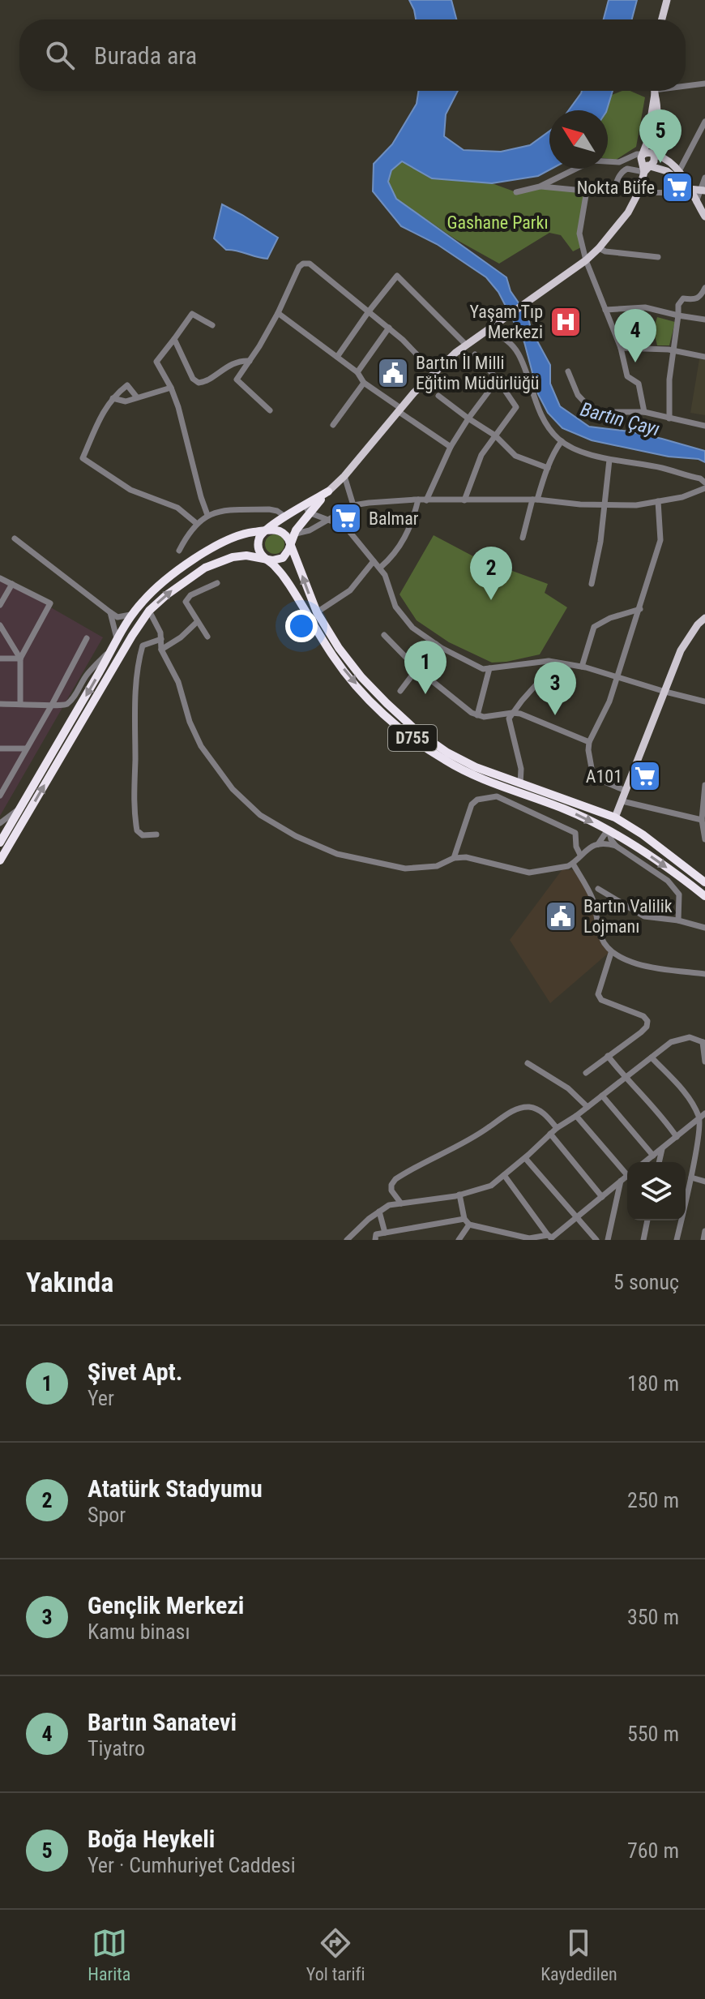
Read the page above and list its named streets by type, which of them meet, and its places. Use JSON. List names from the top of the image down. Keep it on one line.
{"streets":{"highway":["D755"]},"water":["Bartın Çayı"],"parks":["Gashane Parkı"],"places":{"supermarket":["Nokta Büfe","Balmar","A101"],"hospital":["Yaşam Tıp Merkezi"],"public building":["Bartın İl Milli Eğitim Müdürlüğü","Bartın Valilik Lojmanı"]},"north":"top left","page":{"search":"Burada ara","pins":["5","4","2","1","3"],"heading":["Yakında","5 sonuç"],"list":[{"mark":"1","name":"Şivet Apt.","note":"Yer","value":"180 m"},{"mark":"2","name":"Atatürk Stadyumu","note":"Spor","value":"250 m"},{"mark":"3","name":"Gençlik Merkezi","note":"Kamu binası","value":"350 m"},{"mark":"4","name":"Bartın Sanatevi","note":"Tiyatro","value":"550 m"},{"mark":"5","name":"Boğa Heykeli","note":"Yer · Cumhuriyet Caddesi","value":"760 m"}],"nav":["Harita","Yol tarifi","Kaydedilen"]}}
